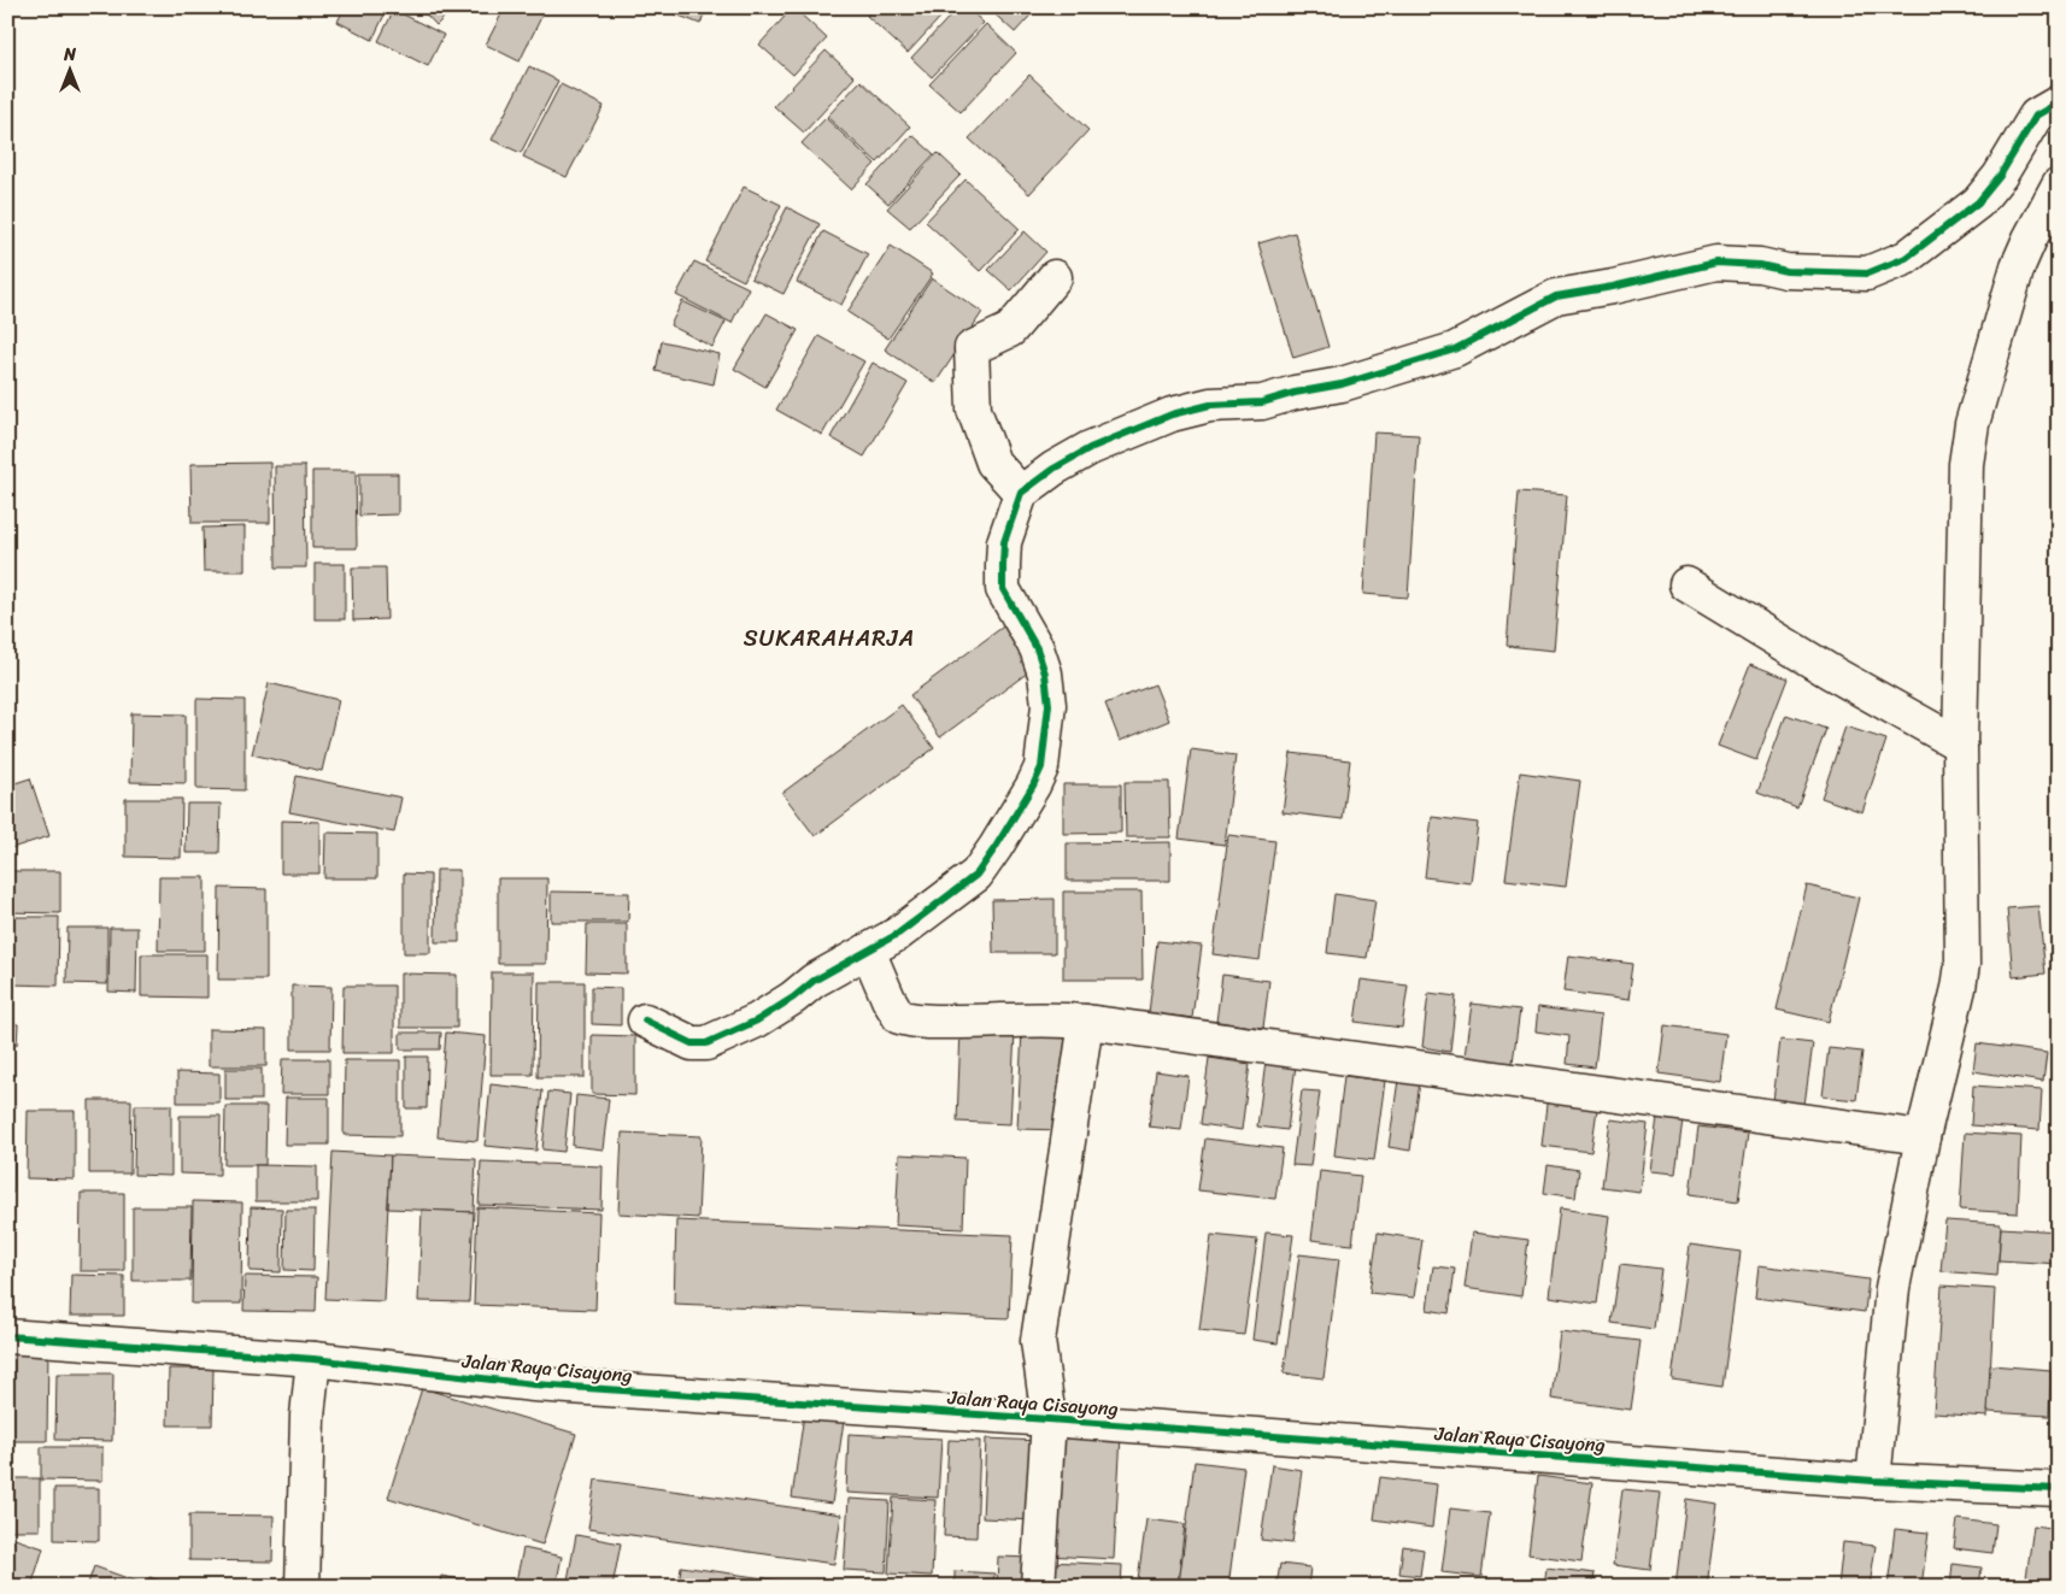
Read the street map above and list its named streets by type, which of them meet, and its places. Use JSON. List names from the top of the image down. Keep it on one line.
{"streets":{"street":["Jalan Raya Cisayong"]},"districts":["SUKARAHARJA"],"north":"top"}
